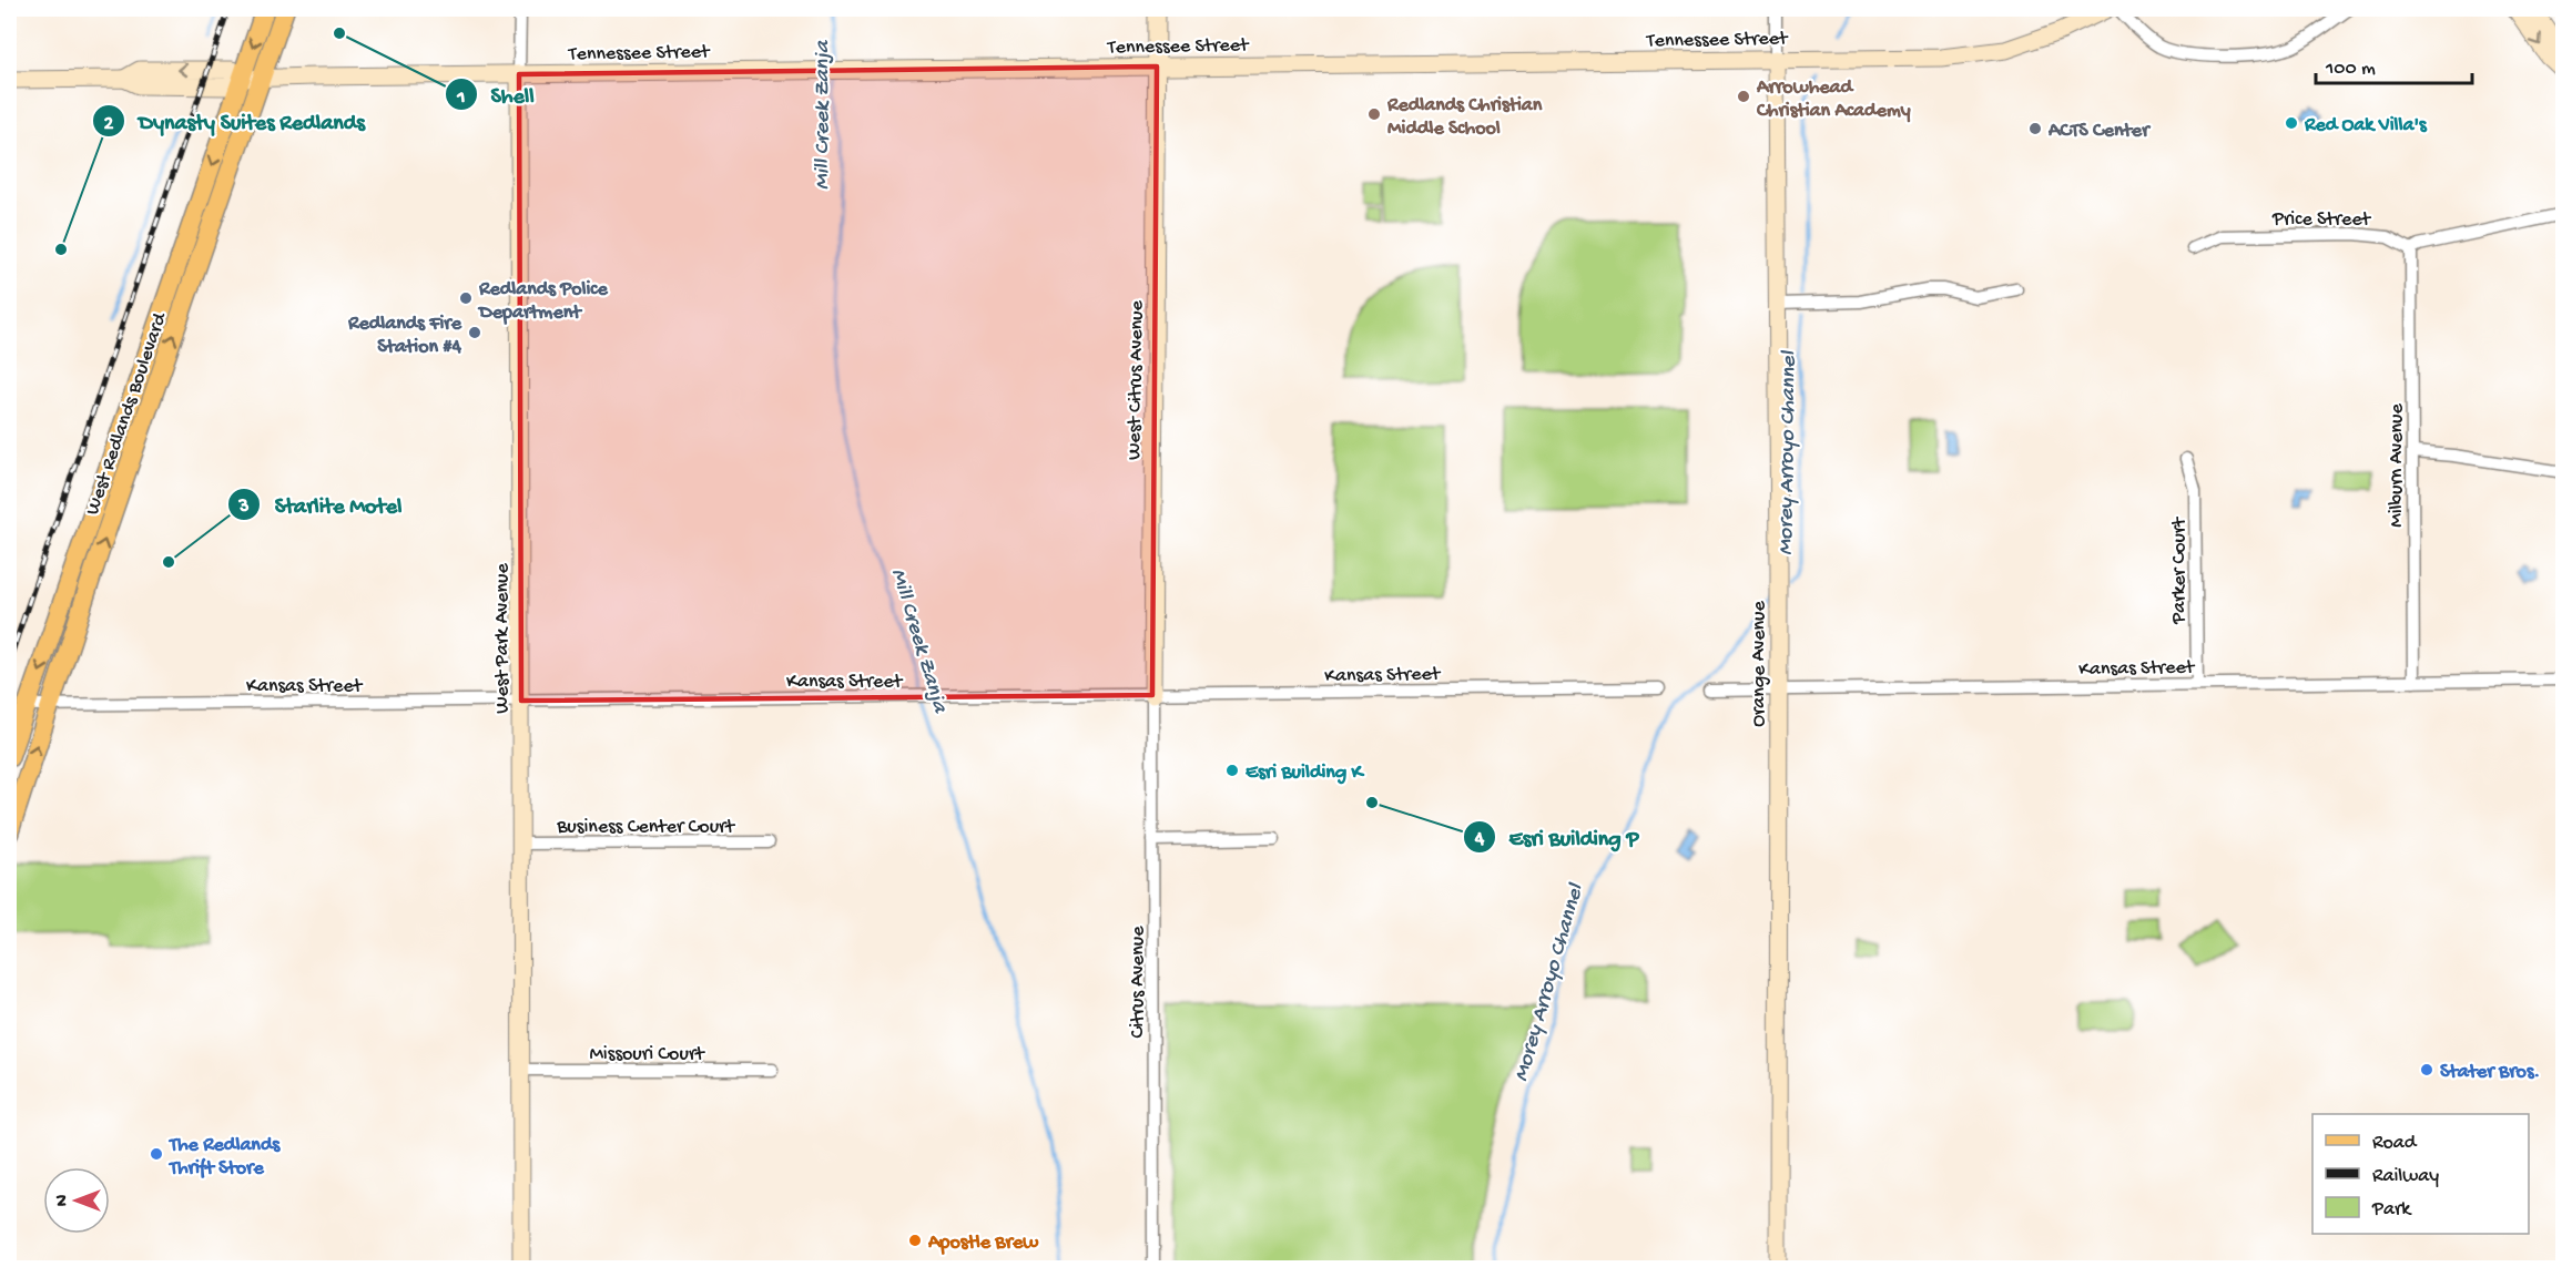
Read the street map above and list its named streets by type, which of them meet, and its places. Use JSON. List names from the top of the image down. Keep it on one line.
{"streets":{"main road":["West Redlands Boulevard"],"street":["Tennessee Street","Price Street","West Citrus Avenue","Milburn Avenue","Parker Court","West Park Avenue","Orange Avenue","Kansas Street","Business Center Court","Citrus Avenue","Missouri Court"]},"crossings":[["Tennessee Street","West Citrus Avenue"],["Tennessee Street","West Redlands Boulevard"],["Tennessee Street","West Park Avenue"],["Tennessee Street","Orange Avenue"],["Price Street","Milburn Avenue"],["West Citrus Avenue","Kansas Street"],["West Citrus Avenue","Citrus Avenue"],["West Redlands Boulevard","Kansas Street"],["Milburn Avenue","Kansas Street"],["Parker Court","Kansas Street"],["West Park Avenue","Kansas Street"],["West Park Avenue","Business Center Court"],["West Park Avenue","Missouri Court"],["Orange Avenue","Kansas Street"],["Kansas Street","Citrus Avenue"]],"water":["Mill Creek Zanja","Morey Arroyo Channel"],"places":["Shell","Arrowhead Christian Academy","Redlands Christian Middle School","Red Oak Villa's","ACTS Center","Dynasty Suites Redlands","Redlands Police Department","Redlands Fire Station #4","Starlite Motel","Esri Building K","Esri Building P","Stater Bros.","The Redlands Thrift Store","Apostle Brew"],"legend":["Road","Railway","Park"],"scale_bar":"100 m","north":"left"}
